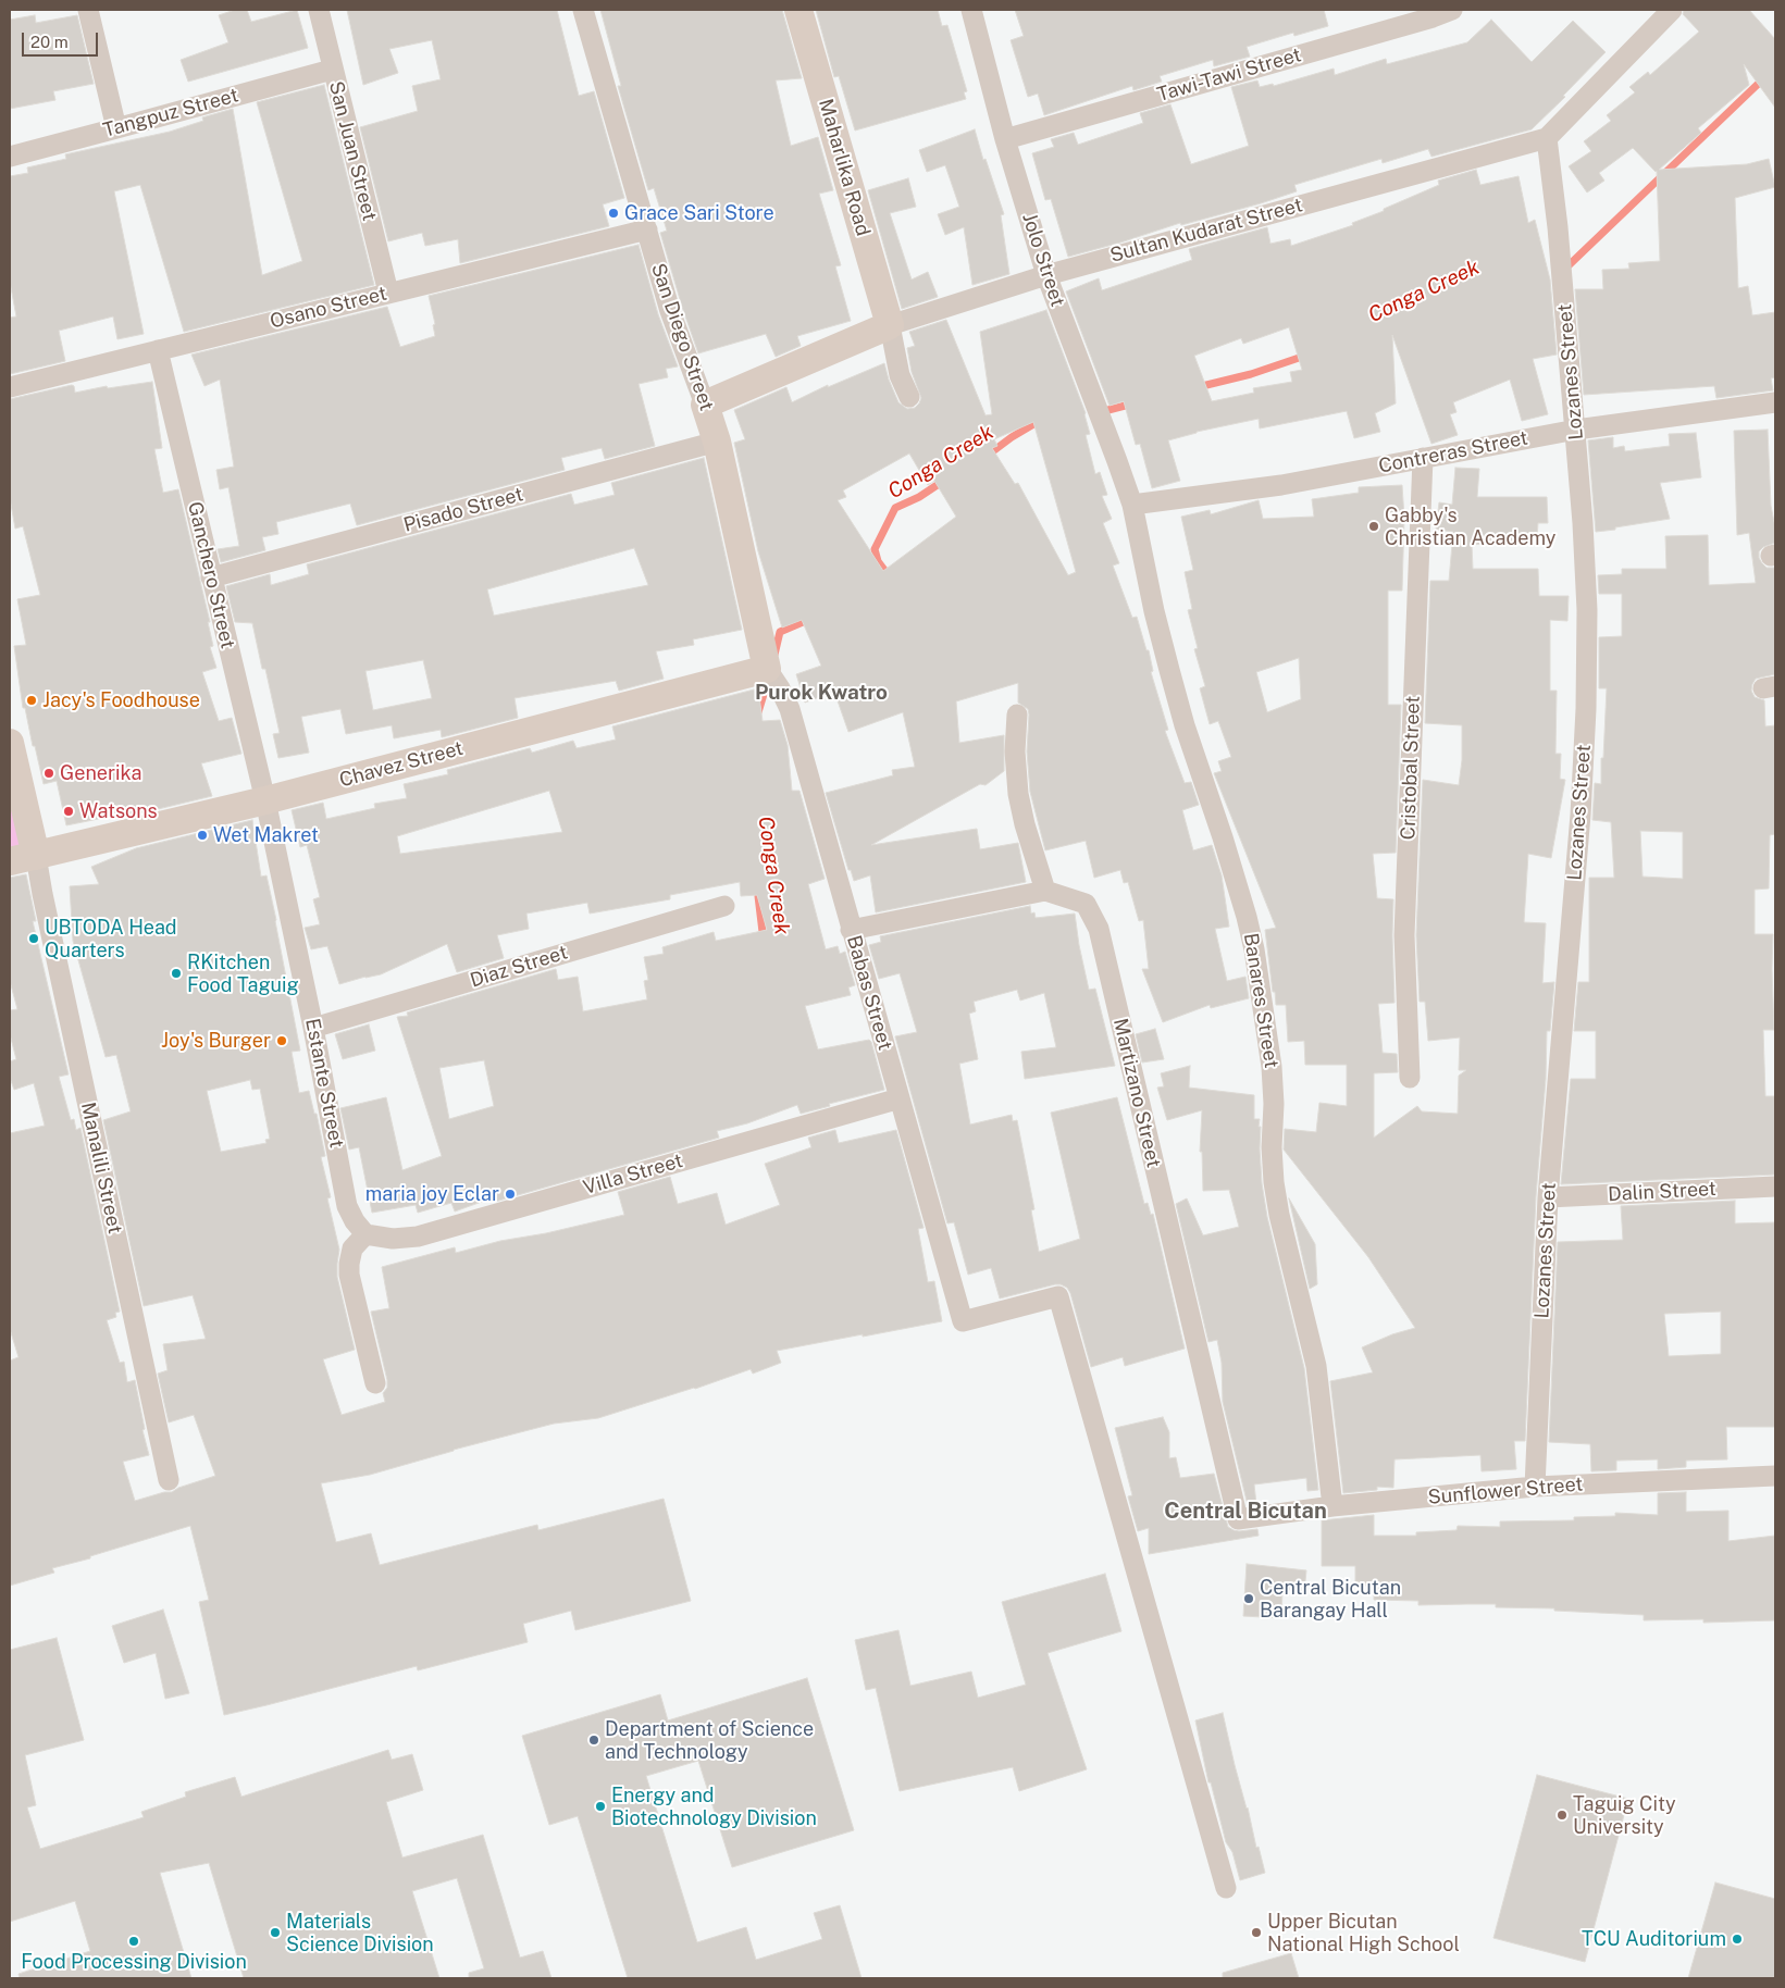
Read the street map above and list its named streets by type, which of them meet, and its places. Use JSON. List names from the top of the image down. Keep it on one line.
{"streets":{"street":["Tawi-Tawi Street","Tangpuz Street","San Juan Street","Maharlika Road","Sultan Kudarat Street","Jolo Street","Osano Street","San Diego Street","Lozanes Street","Contreras Street","Pisado Street","Ganchero Street","Chavez Street","Cristobal Street","Diaz Street","Babas Street","Banares Street","Estante Street","Martizano Street","Manalili Street","Villa Street","Dalin Street","Sunflower Street"]},"crossings":[["Tawi-Tawi Street","Jolo Street"],["Tangpuz Street","San Juan Street"],["San Juan Street","Osano Street"],["Maharlika Road","Sultan Kudarat Street"],["Sultan Kudarat Street","Jolo Street"],["Sultan Kudarat Street","San Diego Street"],["Sultan Kudarat Street","Lozanes Street"],["Jolo Street","Contreras Street"],["Jolo Street","Banares Street"],["Osano Street","San Diego Street"],["Osano Street","Ganchero Street"],["San Diego Street","Pisado Street"],["San Diego Street","Chavez Street"],["San Diego Street","Babas Street"],["Lozanes Street","Contreras Street"],["Lozanes Street","Dalin Street"],["Lozanes Street","Sunflower Street"],["Contreras Street","Cristobal Street"],["Contreras Street","Banares Street"],["Pisado Street","Ganchero Street"],["Ganchero Street","Chavez Street"],["Ganchero Street","Estante Street"],["Chavez Street","Babas Street"],["Chavez Street","Estante Street"],["Chavez Street","Manalili Street"],["Diaz Street","Estante Street"],["Babas Street","Martizano Street"],["Babas Street","Villa Street"],["Banares Street","Sunflower Street"],["Estante Street","Villa Street"],["Martizano Street","Sunflower Street"]],"districts":["Purok Kwatro","Central Bicutan"],"water":["Conga Creek"],"places":["Grace Sari Store","Gabby's Christian Academy","Jacy's Foodhouse","Generika","Watsons","Wet Makret","UBTODA Head Quarters","RKitchen Food Taguig","Joy's Burger","maria joy Eclar","Central Bicutan Barangay Hall","Department of Science and Technology","Energy and Biotechnology Division","Taguig City University","Materials Science Division","Upper Bicutan National High School","TCU Auditorium","Food Processing Division"],"scale_bar":"20 m"}
